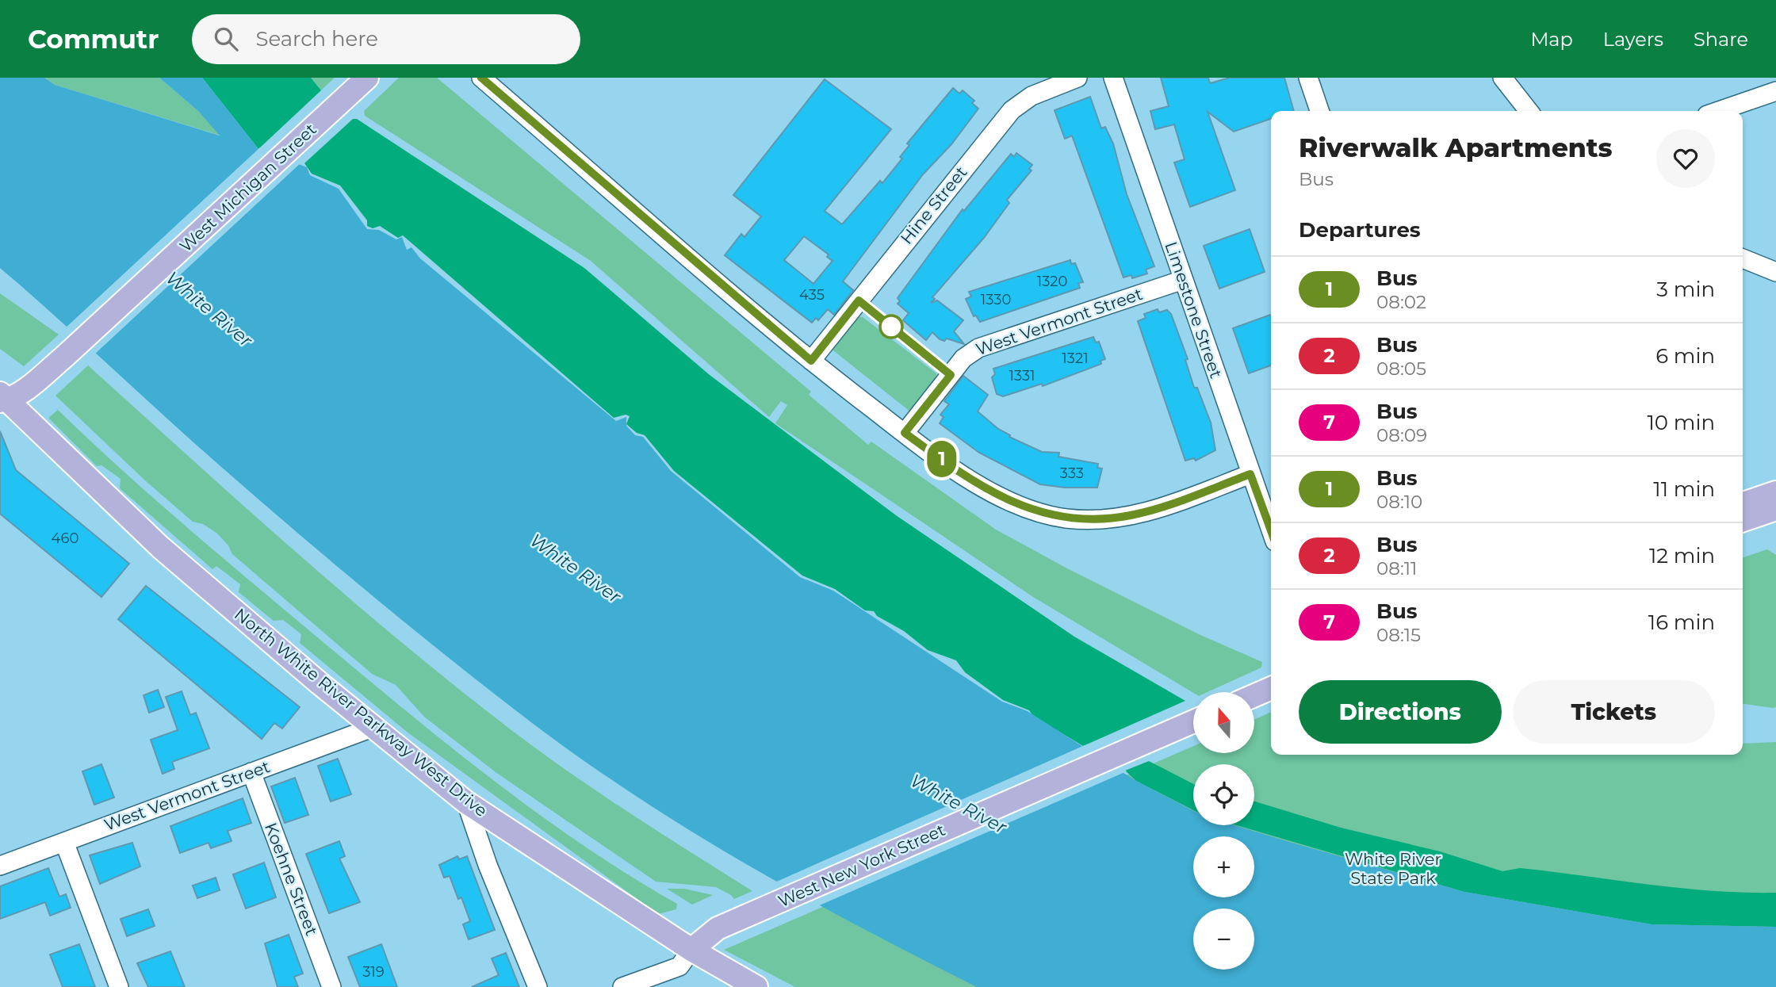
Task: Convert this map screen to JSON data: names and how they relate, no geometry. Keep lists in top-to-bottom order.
{
  "streets": {
    "main road": ["West Michigan Street", "North White River Parkway West Drive", "West New York Street"],
    "street": [
      "Hine Street",
      "Limestone Street",
      "West Vermont Street",
      "Koehne Street"
    ]
  },
  "crossings": [
    ["West Michigan Street", "North White River Parkway West Drive"],
    ["Limestone Street", "West Vermont Street"],
    ["West Vermont Street", "North White River Parkway West Drive"],
    ["West Vermont Street", "Koehne Street"],
    ["North White River Parkway West Drive", "West New York Street"]
  ],
  "water": ["White River"],
  "parks": ["White River State Park"],
  "lines": ["bus line 1"],
  "house_numbers": [
    "1320",
    "435",
    "1330",
    "1321",
    "1331",
    "333",
    "460",
    "319"
  ],
  "north": "top",
  "page": {
    "header": "Commutr",
    "search": "Search here",
    "nav": ["Map", "Layers", "Share"],
    "on_map": "1",
    "heading": [
      ["Riverwalk Apartments", "Bus"],
      "Departures"
    ],
    "list": [
      {
        "mark": "1",
        "name": "Bus",
        "note": "08:02",
        "value": "3 min"
      },
      {
        "mark": "2",
        "name": "Bus",
        "note": "08:05",
        "value": "6 min"
      },
      {
        "mark": "7",
        "name": "Bus",
        "note": "08:09",
        "value": "10 min"
      },
      {
        "mark": "1",
        "name": "Bus",
        "note": "08:10",
        "value": "11 min"
      },
      {
        "mark": "2",
        "name": "Bus",
        "note": "08:11",
        "value": "12 min"
      },
      {
        "mark": "7",
        "name": "Bus",
        "note": "08:15",
        "value": "16 min"
      }
    ],
    "buttons": ["Directions", "Tickets"],
    "map_buttons": ["+", "−"]
  }
}
